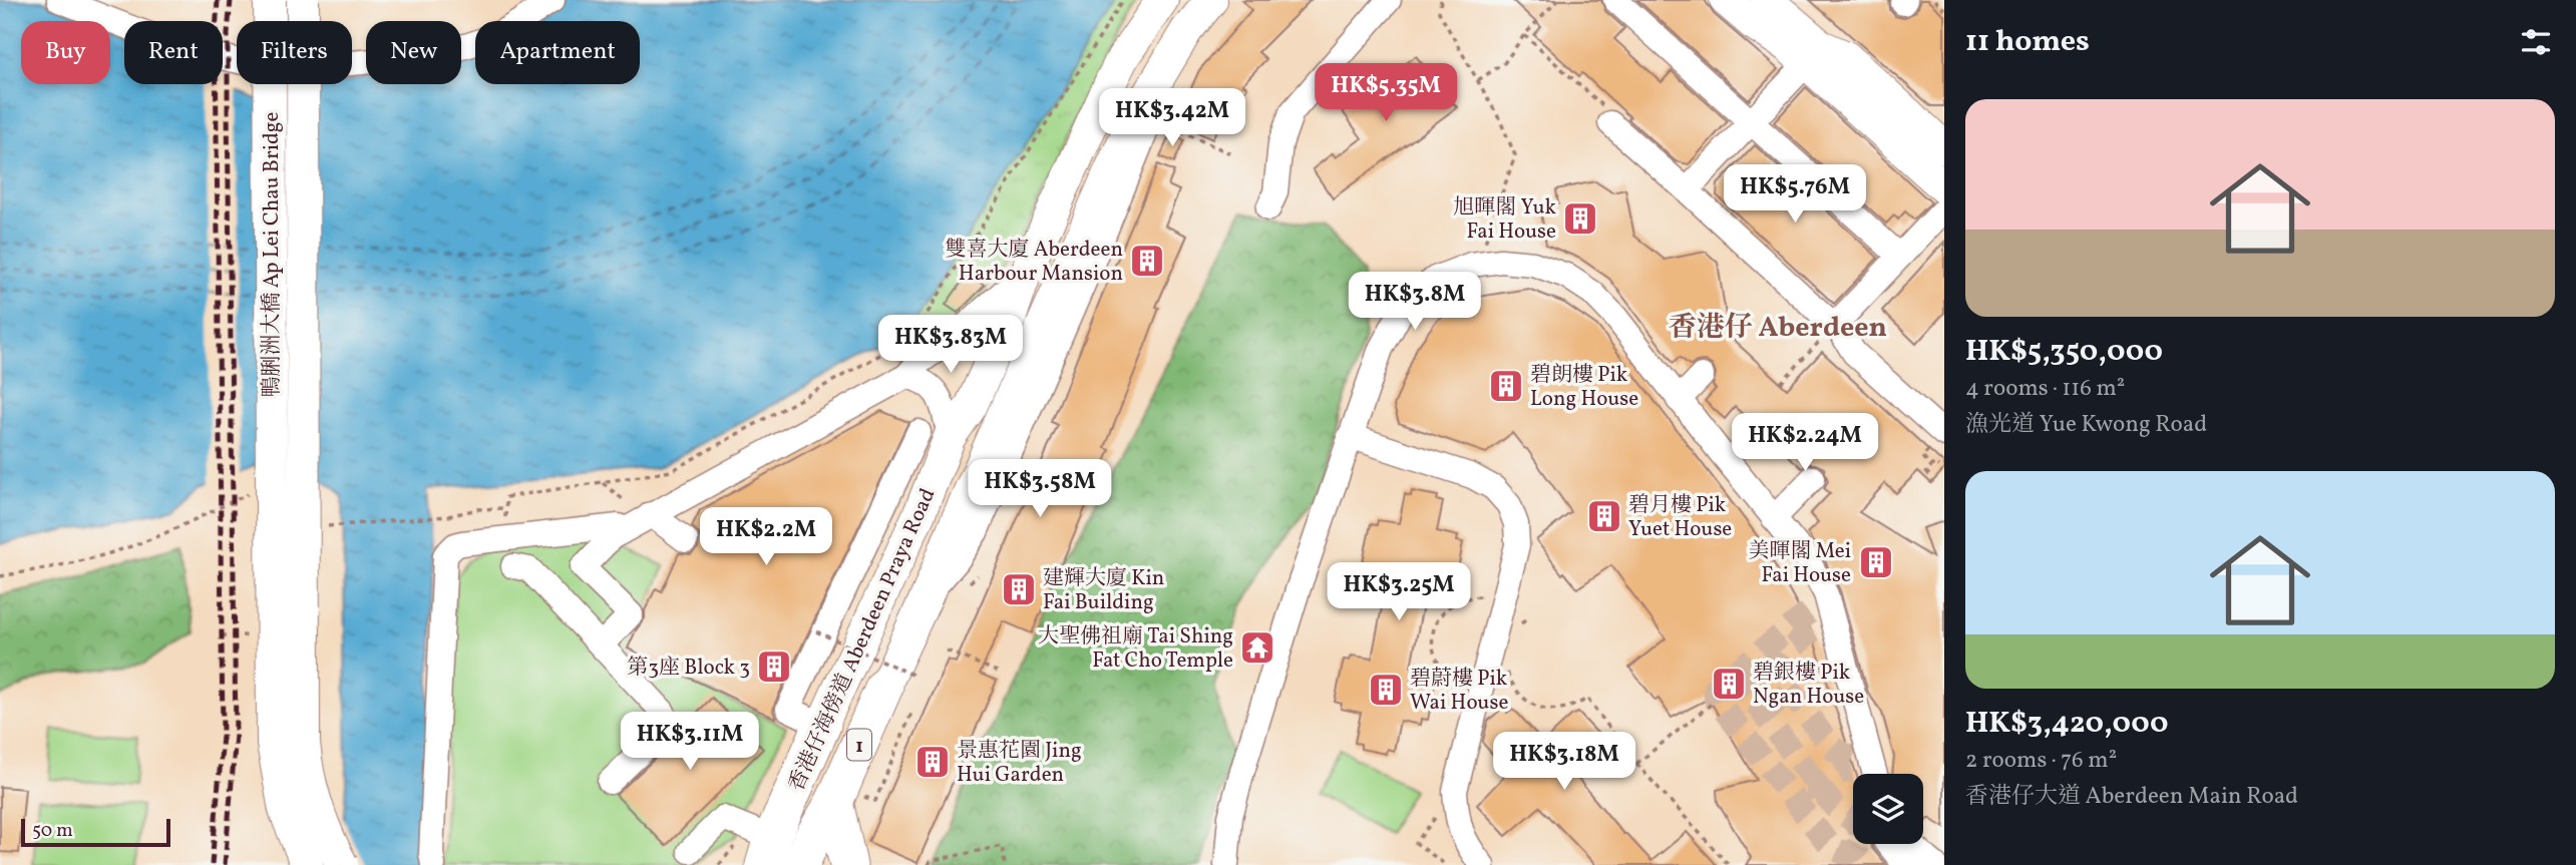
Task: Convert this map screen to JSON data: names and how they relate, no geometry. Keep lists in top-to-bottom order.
{
  "streets": {
    "highway": ["香港仔海傍道 Aberdeen Praya Road", "1"],
    "main road": ["鴨脷洲大橋 Ap Lei Chau Bridge"]
  },
  "districts": ["香港仔 Aberdeen"],
  "places": {
    "building": [
      "旭暉閣 Yuk Fai House",
      "雙喜大廈 Aberdeen Harbour Mansion",
      "碧朗樓 Pik Long House",
      "碧月樓 Pik Yuet House",
      "美暉閣 Mei Fai House",
      "建輝大廈 Kin Fai Building",
      "第3座 Block 3",
      "碧銀樓 Pik Ngan House",
      "碧蔚樓 Pik Wai House",
      "景惠花園 Jing Hui Garden"
    ],
    "temple": ["大聖佛祖廟 Tai Shing Fat Cho Temple"]
  },
  "scale_bar": "50 m",
  "page": {
    "heading": "11 homes",
    "chip": [
      "Buy",
      "Rent",
      "Filters",
      "New",
      "Apartment"
    ],
    "price": [
      "HK$5.35M",
      "HK$3.42M",
      "HK$5.76M",
      "HK$3.8M",
      "HK$3.83M",
      "HK$2.24M",
      "HK$3.58M",
      "HK$2.2M",
      "HK$3.25M",
      "HK$3.11M",
      "HK$3.18M"
    ],
    "list": [
      {
        "name": "HK$5,350,000",
        "note": "4 rooms · 116 m² · 漁光道 Yue Kwong Road"
      },
      {
        "name": "HK$3,420,000",
        "note": "2 rooms · 76 m² · 香港仔大道 Aberdeen Main Road"
      }
    ],
    "scale": "50 m"
  }
}
